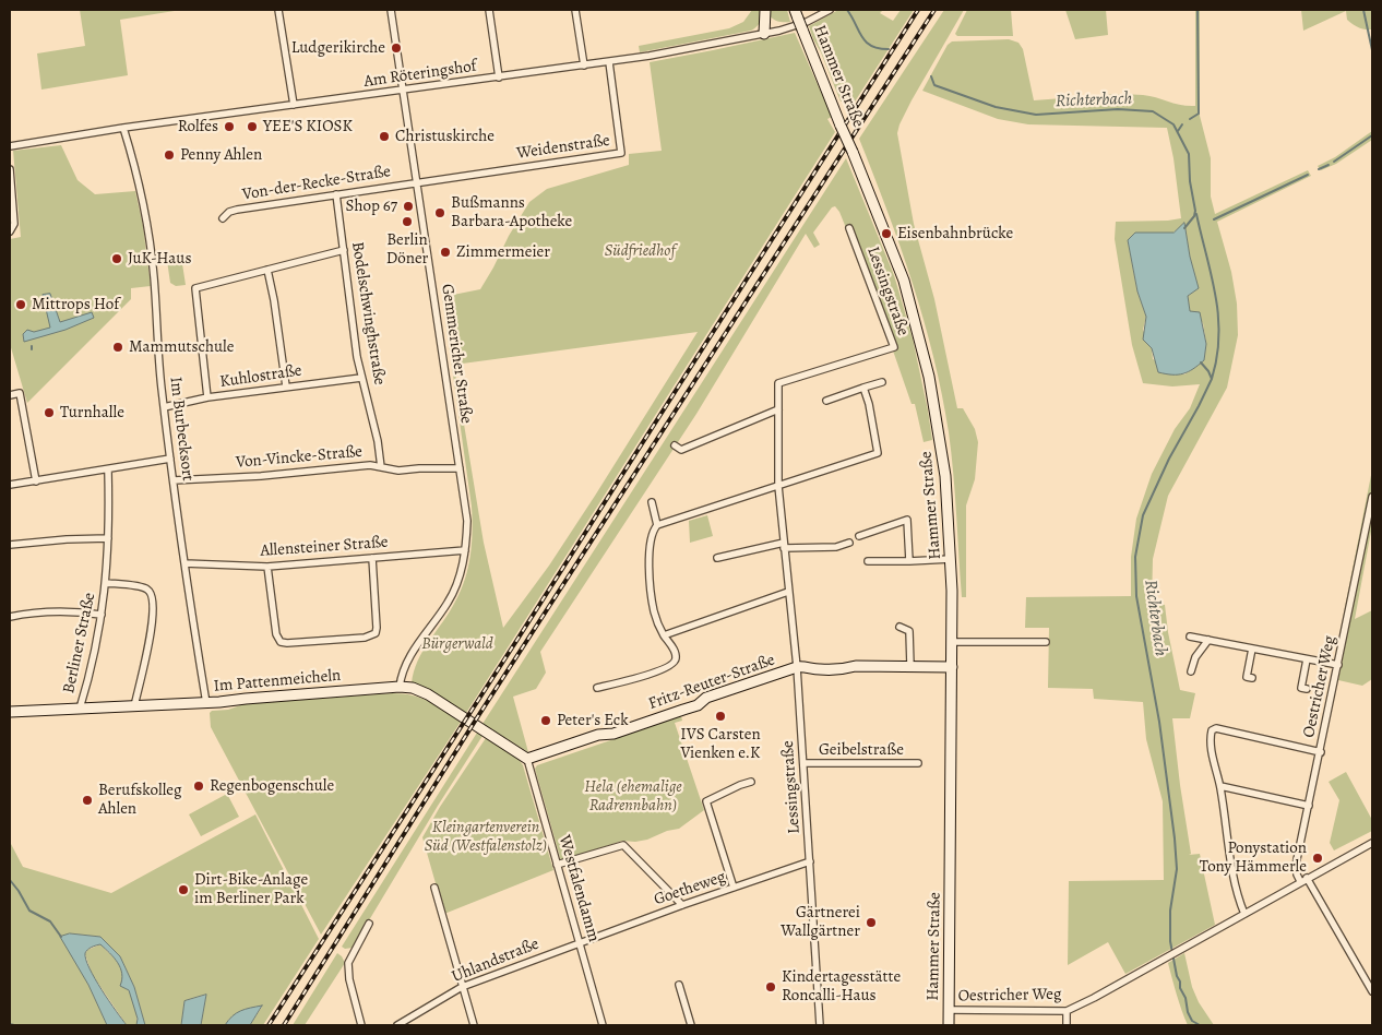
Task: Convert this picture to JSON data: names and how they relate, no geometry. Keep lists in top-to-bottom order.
{
  "streets": {
    "main road": ["Hammer Straße", "Im Pattenmeicheln", "Fritz-Reuter-Straße"],
    "street": [
      "Am Röteringshof",
      "Weidenstraße",
      "Von-der-Recke-Straße",
      "Lessingstraße",
      "Bodelschwinghstraße",
      "Gemmericher Straße",
      "Kuhlostraße",
      "Im Burbecksort",
      "Von-Vincke-Straße",
      "Allensteiner Straße",
      "Berliner Straße",
      "Oestricher Weg",
      "Geibelstraße",
      "Westfalendamm",
      "Goetheweg",
      "Uhlandstraße"
    ]
  },
  "crossings": [
    ["Am Röteringshof", "Weidenstraße"],
    ["Am Röteringshof", "Gemmericher Straße"],
    ["Am Röteringshof", "Im Burbecksort"],
    ["Hammer Straße", "Fritz-Reuter-Straße"],
    ["Hammer Straße", "Oestricher Weg"],
    ["Weidenstraße", "Von-der-Recke-Straße"],
    ["Weidenstraße", "Gemmericher Straße"],
    ["Von-der-Recke-Straße", "Bodelschwinghstraße"],
    ["Von-der-Recke-Straße", "Gemmericher Straße"],
    ["Lessingstraße", "Fritz-Reuter-Straße"],
    ["Lessingstraße", "Geibelstraße"],
    ["Lessingstraße", "Goetheweg"],
    ["Bodelschwinghstraße", "Kuhlostraße"],
    ["Bodelschwinghstraße", "Von-Vincke-Straße"],
    ["Gemmericher Straße", "Von-Vincke-Straße"],
    ["Gemmericher Straße", "Allensteiner Straße"],
    ["Gemmericher Straße", "Im Pattenmeicheln"],
    ["Kuhlostraße", "Im Burbecksort"],
    ["Im Burbecksort", "Von-Vincke-Straße"],
    ["Im Burbecksort", "Allensteiner Straße"],
    ["Im Burbecksort", "Im Pattenmeicheln"],
    ["Berliner Straße", "Im Pattenmeicheln"],
    ["Im Pattenmeicheln", "Fritz-Reuter-Straße"],
    ["Im Pattenmeicheln", "Westfalendamm"],
    ["Fritz-Reuter-Straße", "Westfalendamm"],
    ["Westfalendamm", "Goetheweg"],
    ["Westfalendamm", "Uhlandstraße"],
    ["Goetheweg", "Uhlandstraße"]
  ],
  "water": ["Richterbach"],
  "parks": [
    "Südfriedhof",
    "Bürgerwald",
    "Hela (ehemalige Radrennbahn)",
    "Kleingartenverein Süd (Westfalenstolz)"
  ],
  "places": [
    "Ludgerikirche",
    "Rolfes",
    "YEE'S KIOSK",
    "Christuskirche",
    "Penny Ahlen",
    "Shop 67",
    "Bußmanns Barbara-Apotheke",
    "Berlin Döner",
    "Eisenbahnbrücke",
    "Zimmermeier",
    "JuK-Haus",
    "Mittrops Hof",
    "Mammutschule",
    "Turnhalle",
    "IVS Carsten Vienken e.K",
    "Peter's Eck",
    "Regenbogenschule",
    "Berufskolleg Ahlen",
    "Ponystation Tony Hämmerle",
    "Dirt-Bike-Anlage im Berliner Park",
    "Gärtnerei Wallgärtner",
    "Kindertagesstätte Roncalli-Haus"
  ]
}
